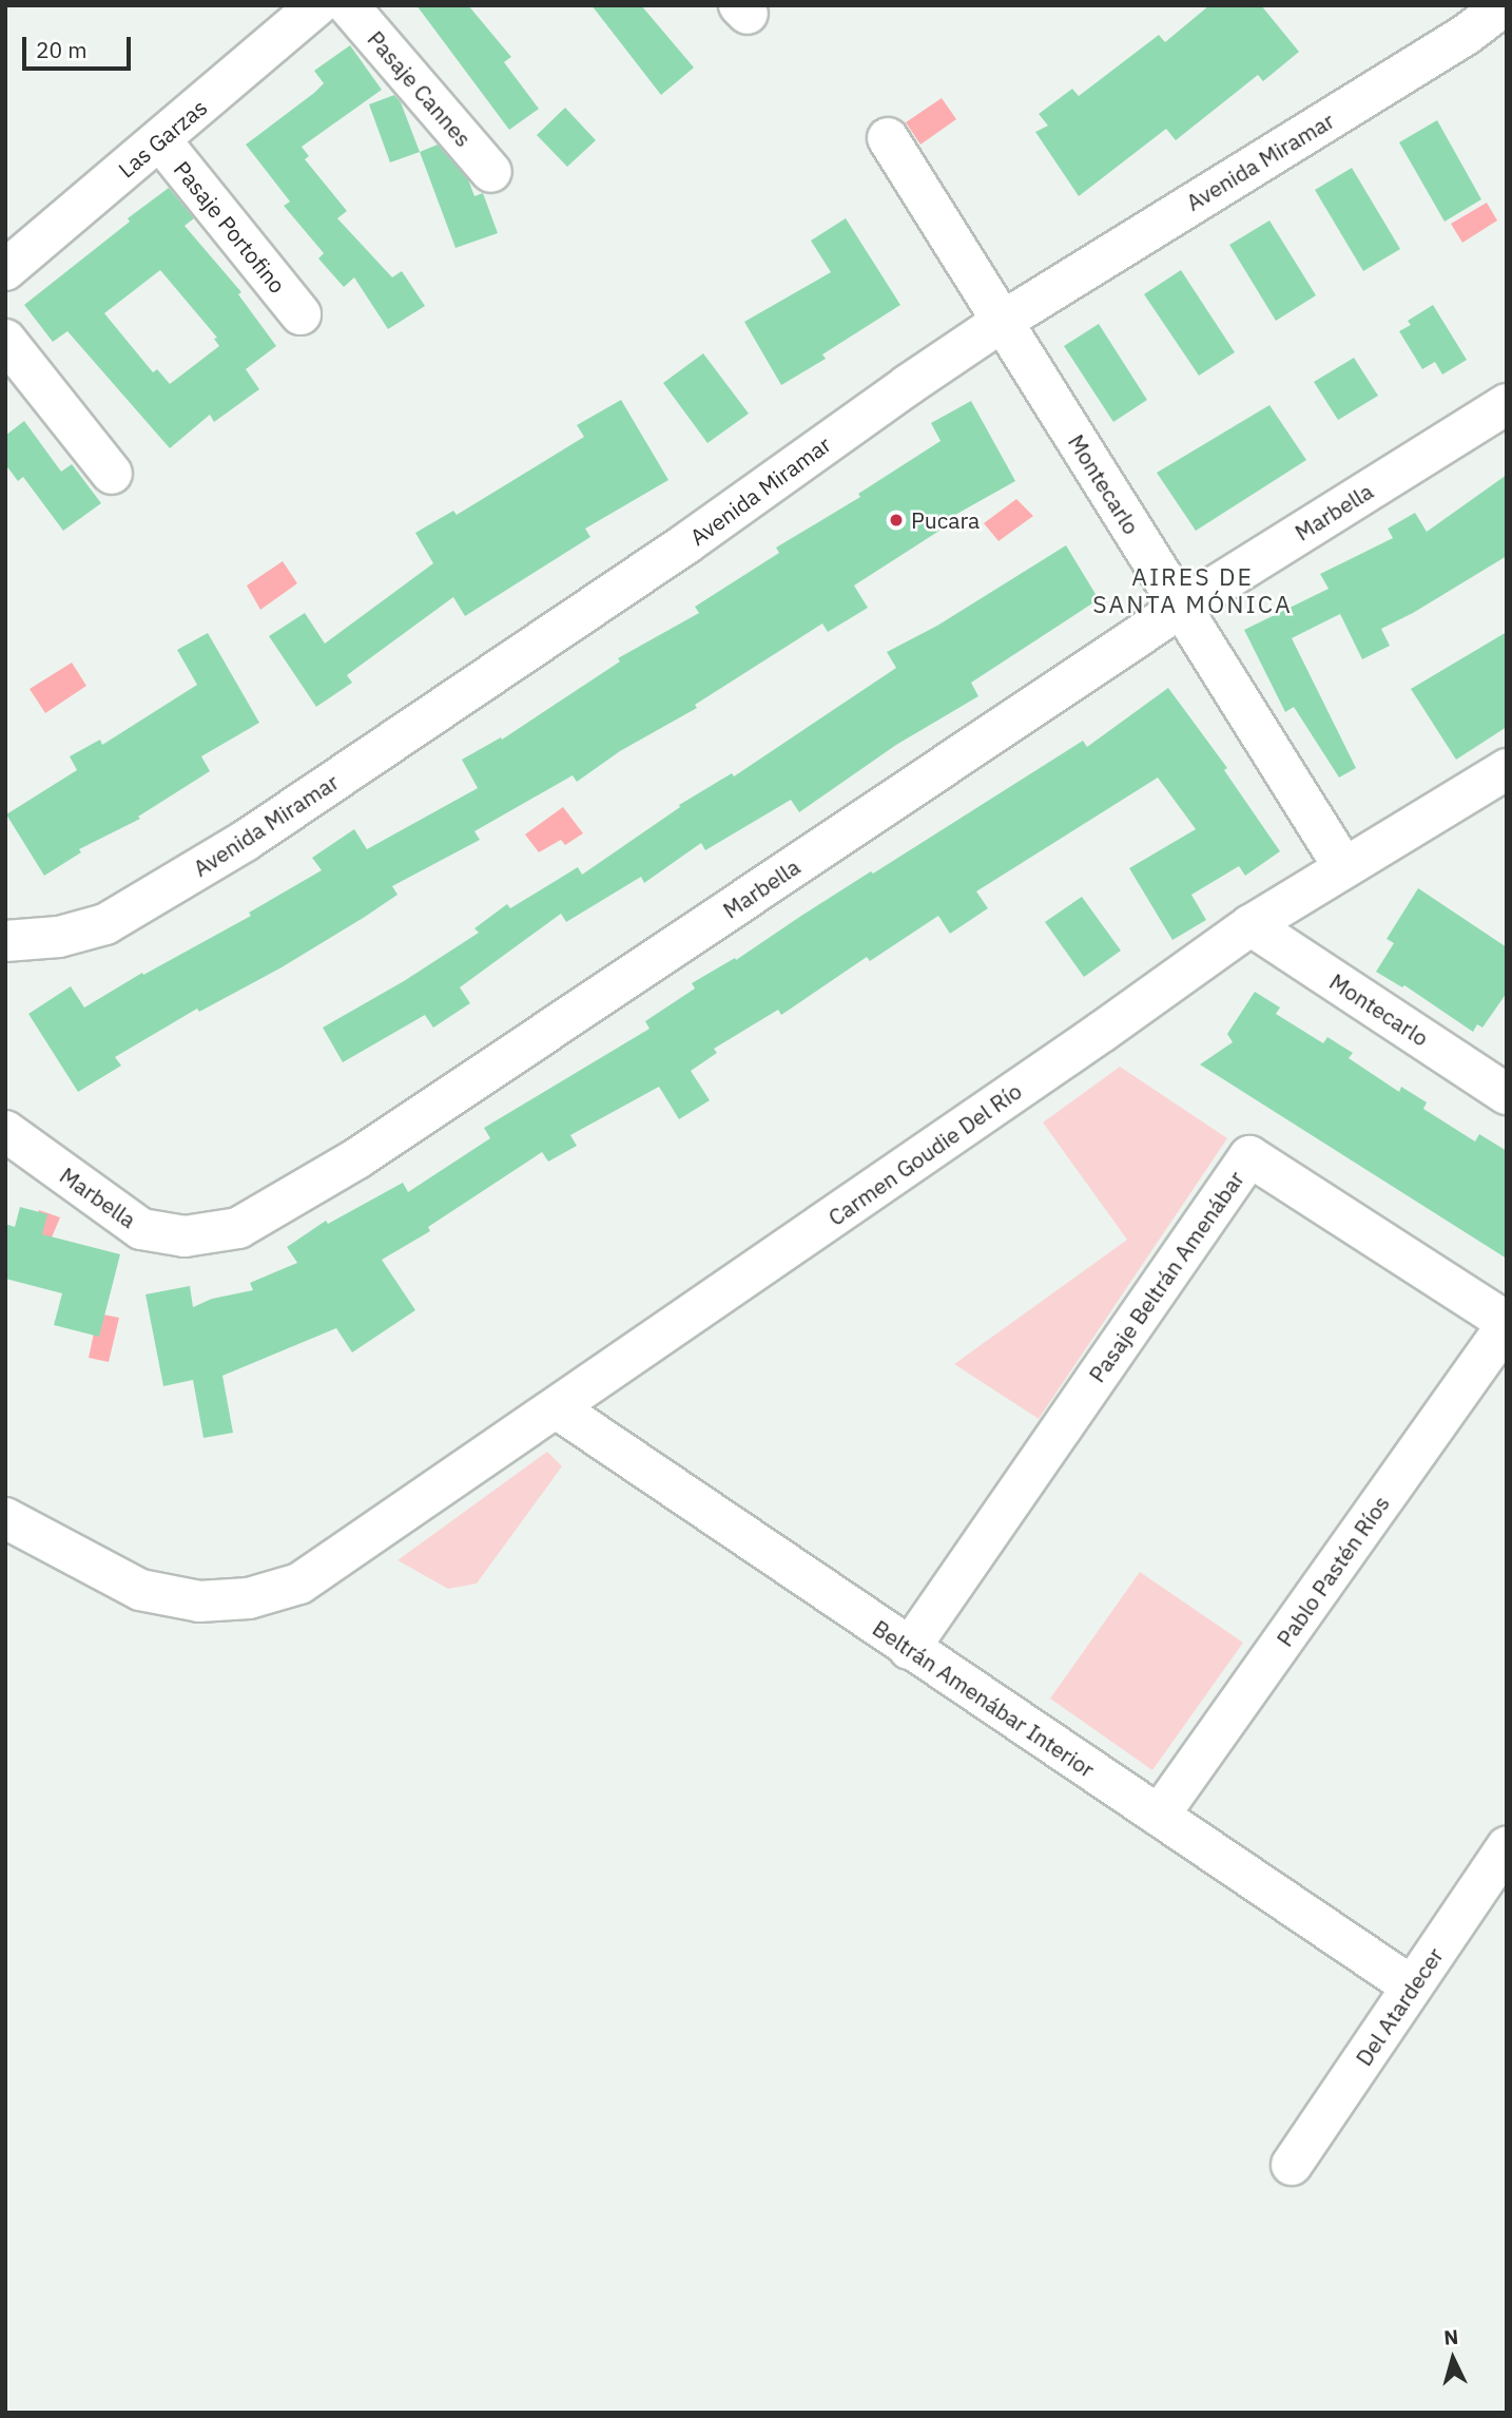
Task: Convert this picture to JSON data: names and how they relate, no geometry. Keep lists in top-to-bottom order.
{
  "streets": {
    "street": [
      "Pasaje Cannes",
      "Las Garzas",
      "Avenida Miramar",
      "Pasaje Portofino",
      "Montecarlo",
      "Marbella",
      "Carmen Goudie Del Río",
      "Pasaje Beltrán Amenábar",
      "Pablo Pastén Ríos",
      "Beltrán Amenábar Interior",
      "Del Atardecer"
    ]
  },
  "crossings": [
    ["Las Garzas", "Pasaje Portofino"],
    ["Avenida Miramar", "Montecarlo"],
    ["Montecarlo", "Marbella"],
    ["Montecarlo", "Carmen Goudie Del Río"],
    ["Carmen Goudie Del Río", "Beltrán Amenábar Interior"],
    ["Pasaje Beltrán Amenábar", "Pablo Pastén Ríos"],
    ["Pasaje Beltrán Amenábar", "Beltrán Amenábar Interior"],
    ["Pablo Pastén Ríos", "Beltrán Amenábar Interior"],
    ["Beltrán Amenábar Interior", "Del Atardecer"]
  ],
  "districts": ["AIRES DE SANTA MÓNICA"],
  "places": ["Pucara"],
  "scale_bar": "20 m",
  "north": "top"
}
